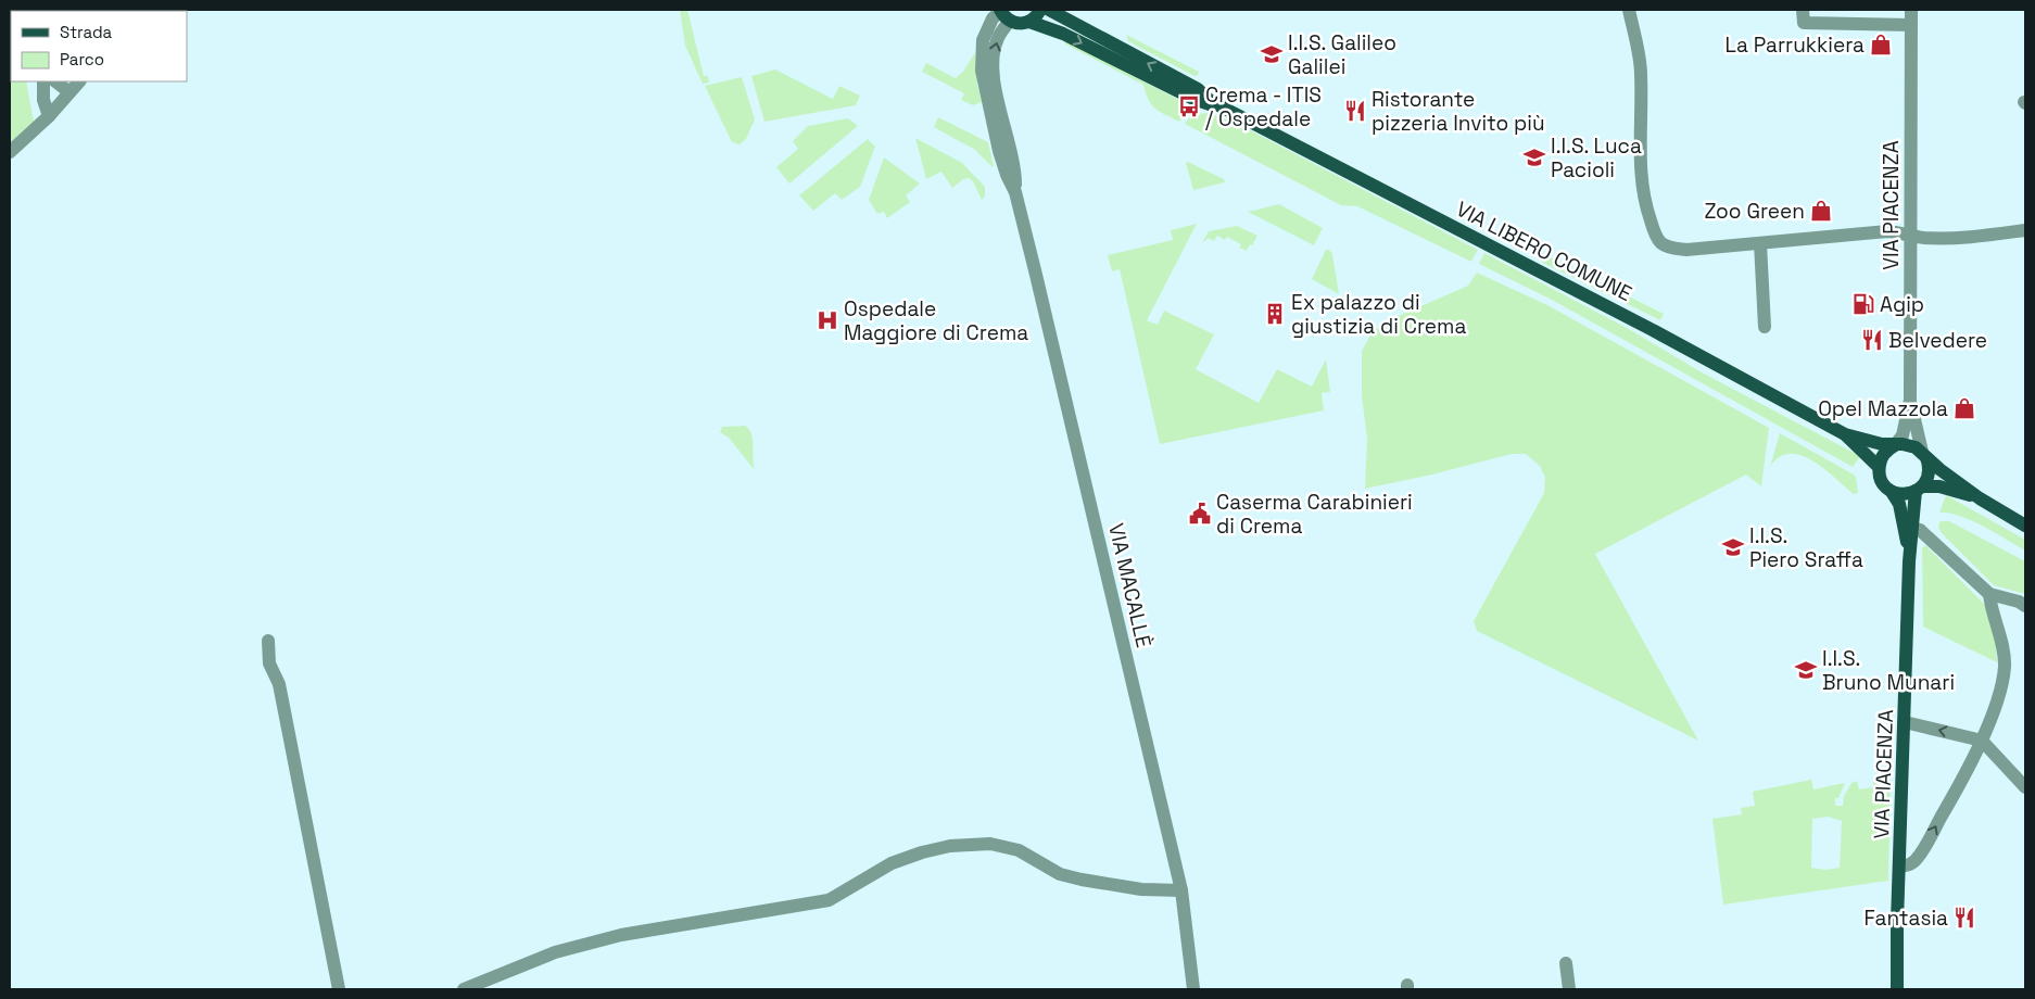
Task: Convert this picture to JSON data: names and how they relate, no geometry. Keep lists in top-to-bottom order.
{
  "streets": {
    "main road": ["VIA PIACENZA", "VIA LIBERO COMUNE"],
    "street": ["VIA MACALLÈ"]
  },
  "crossings": [
    ["VIA PIACENZA", "VIA LIBERO COMUNE"],
    ["VIA LIBERO COMUNE", "VIA MACALLÈ"]
  ],
  "places": {
    "shop": ["La Parrukkiera", "Zoo Green", "Opel Mazzola"],
    "school or university": [
      "I.I.S. Galileo Galilei",
      "I.I.S. Luca Pacioli",
      "I.I.S. Piero Sraffa",
      "I.I.S. Bruno Munari"
    ],
    "bus stop": ["Crema - ITIS / Ospedale"],
    "restaurant": ["Ristorante pizzeria Invito più", "Belvedere", "Fantasia"],
    "fuel station": ["Agip"],
    "building": ["Ex palazzo di giustizia di Crema"],
    "hospital": ["Ospedale Maggiore di Crema"],
    "public building": ["Caserma Carabinieri di Crema"]
  },
  "legend": ["Strada", "Parco"]
}
